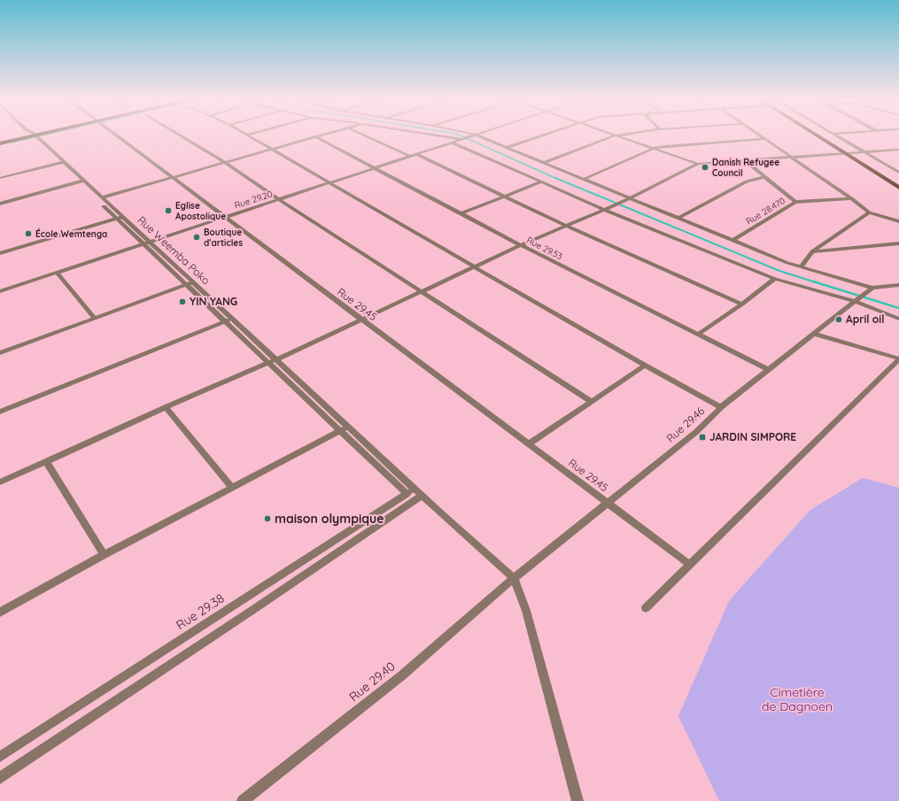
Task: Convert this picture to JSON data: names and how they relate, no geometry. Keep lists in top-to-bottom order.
{
  "streets": {
    "street": [
      "Rue 29.20",
      "Rue 28.470",
      "Rue 29.53",
      "Rue Weemba Poko",
      "Rue 29.45",
      "Rue 29.46",
      "Rue 29.38",
      "Rue 29.40"
    ]
  },
  "crossings": [
    ["Rue 29.20", "Rue 29.53"],
    ["Rue 29.20", "Rue Weemba Poko"],
    ["Rue 29.20", "Rue 29.45"],
    ["Rue 29.53", "Rue 29.46"],
    ["Rue Weemba Poko", "Rue 29.38"],
    ["Rue 29.45", "Rue 29.46"],
    ["Rue 29.46", "Rue 29.40"]
  ],
  "parks": ["Cimetière de Dagnoen"],
  "places": {
    "other": [
      "Danish Refugee Council",
      "Eglise Apostolique",
      "École Wemtenga",
      "Boutique d'articles",
      "YIN YANG",
      "April oil",
      "maison olympique"
    ],
    "transit": ["JARDIN SIMPORE"]
  }
}
